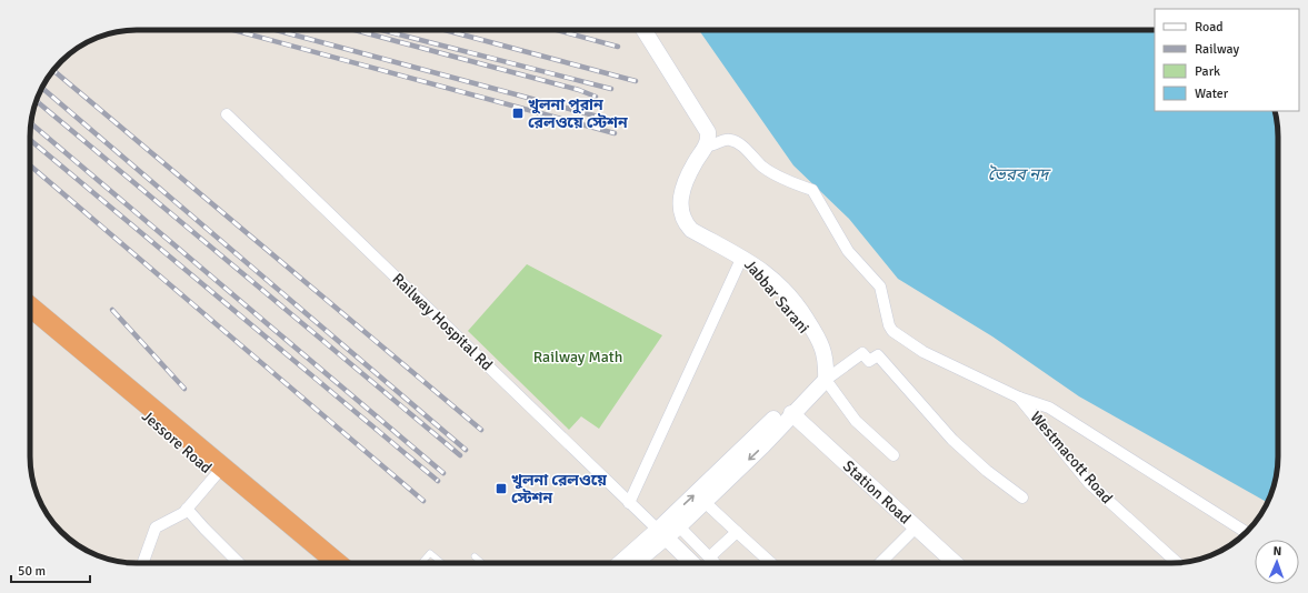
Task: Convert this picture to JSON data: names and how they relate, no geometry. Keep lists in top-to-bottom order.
{
  "streets": {
    "highway": ["Jessore Road"],
    "main road": ["Jabbar Sarani", "Station Road"],
    "street": ["Railway Hospital Rd", "Westmacott Road"]
  },
  "crossings": [
    ["Jabbar Sarani", "Railway Hospital Rd"],
    ["Jabbar Sarani", "Station Road"]
  ],
  "water": ["ভৈরব নদ"],
  "parks": ["Railway Math"],
  "places": {
    "transit": ["খুলনা পুরান রেলওয়ে স্টেশন", "খুলনা রেলওয়ে স্টেশন"]
  },
  "legend": [
    "Road",
    "Railway",
    "Park",
    "Water"
  ],
  "scale_bar": "50 m",
  "north": "top"
}
